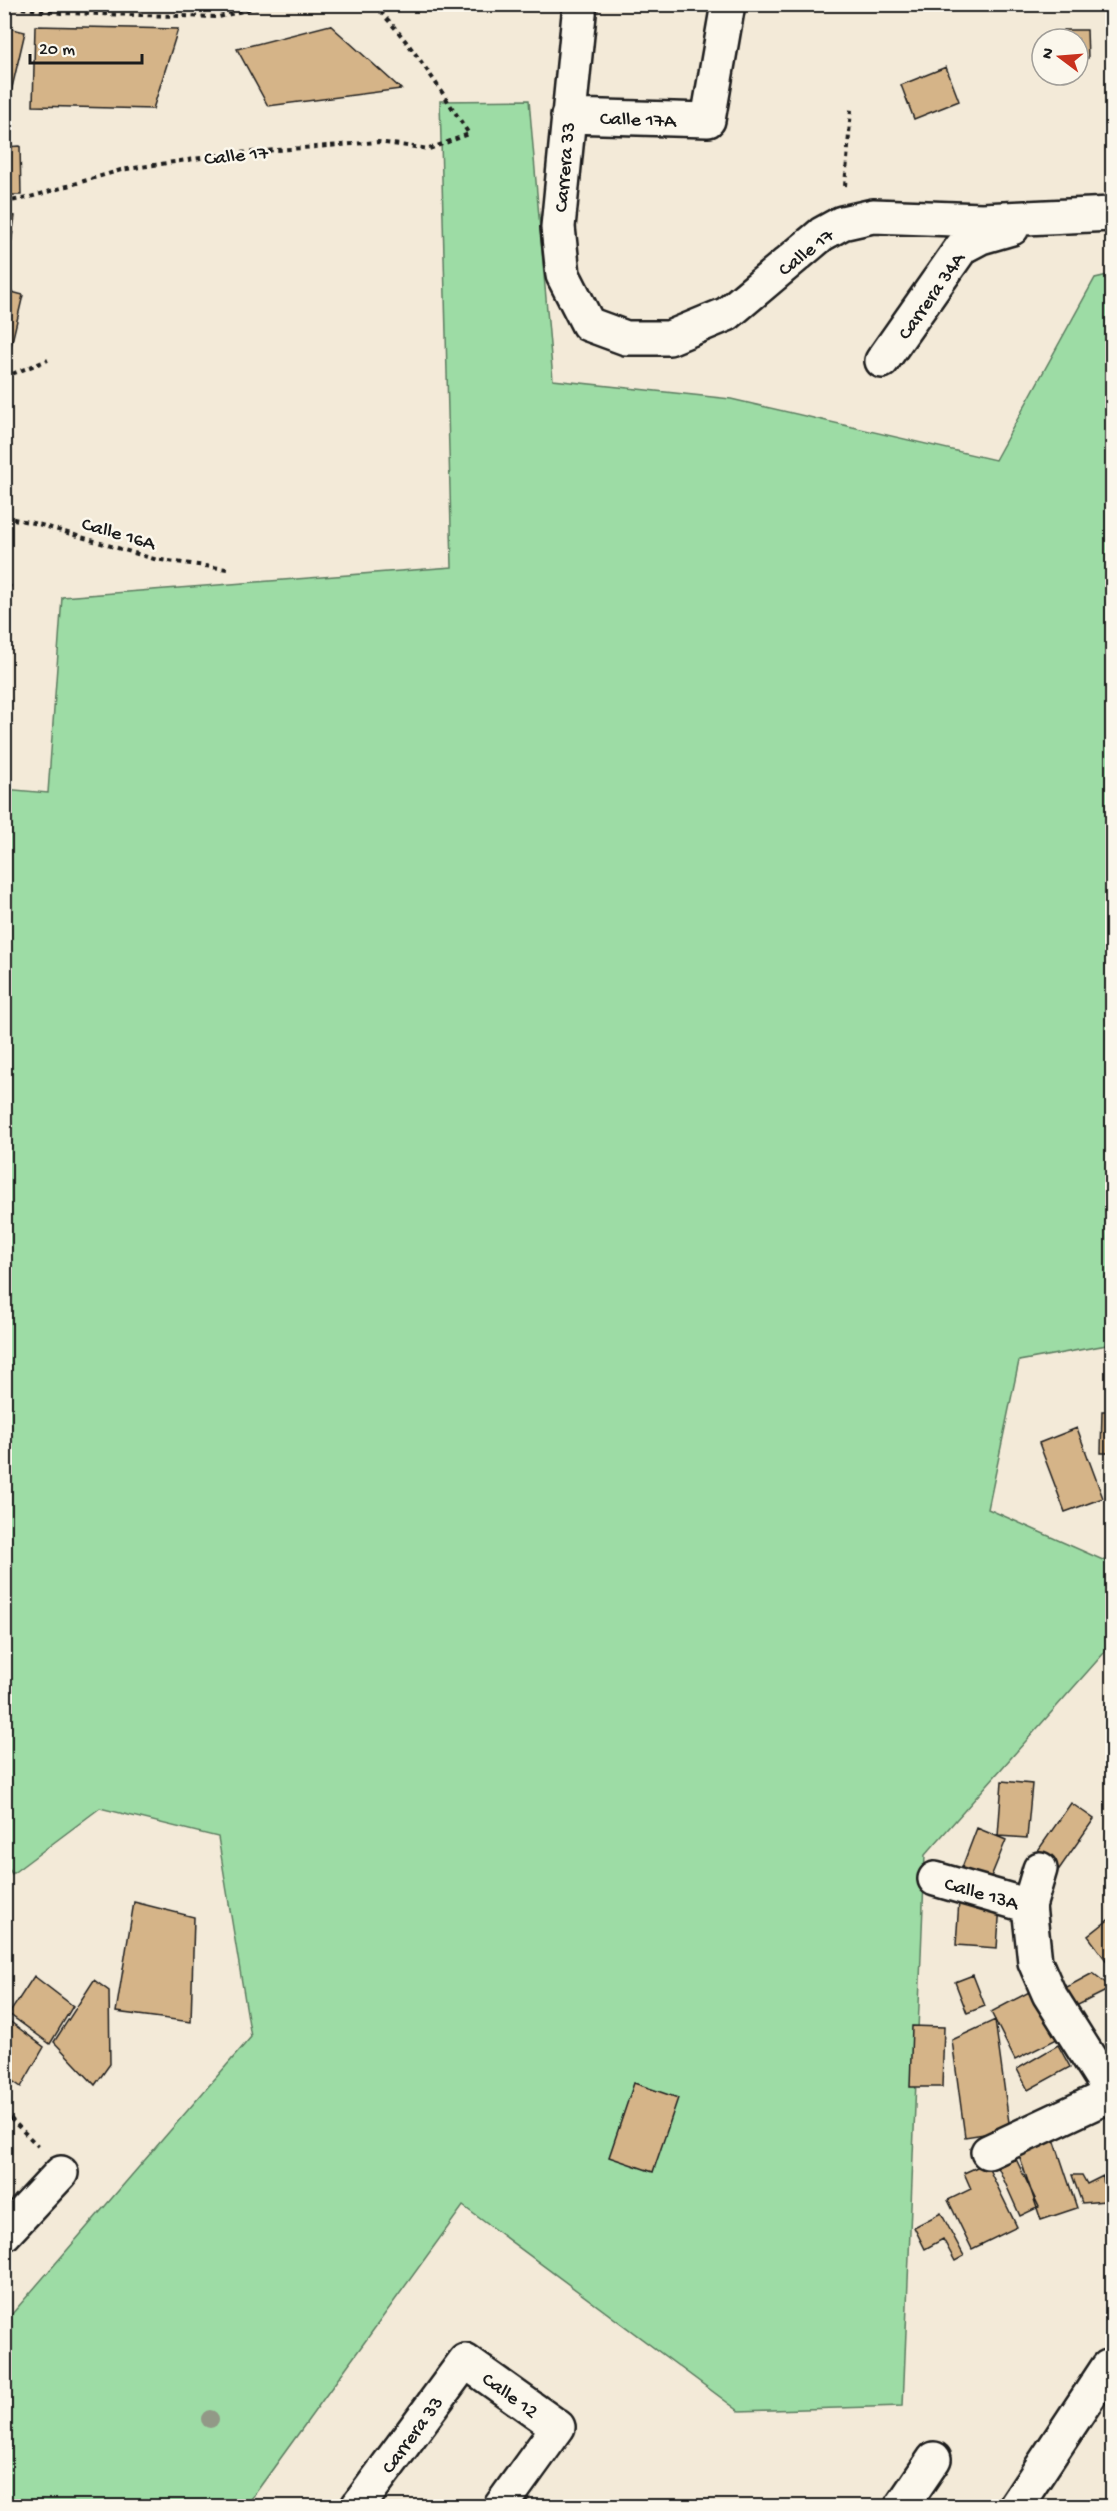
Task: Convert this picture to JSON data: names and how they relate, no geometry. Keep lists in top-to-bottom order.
{
  "streets": {
    "street": [
      "Calle 17A",
      "Calle 17",
      "Carrera 33",
      "Carrera 34A",
      "Calle 13A",
      "Calle 12"
    ],
    "path": ["Calle 16A"]
  },
  "crossings": [
    ["Calle 17A", "Carrera 33"],
    ["Calle 17", "Carrera 33"],
    ["Calle 17", "Carrera 34A"],
    ["Carrera 33", "Calle 12"]
  ],
  "scale_bar": "20 m",
  "north": "left"
}
